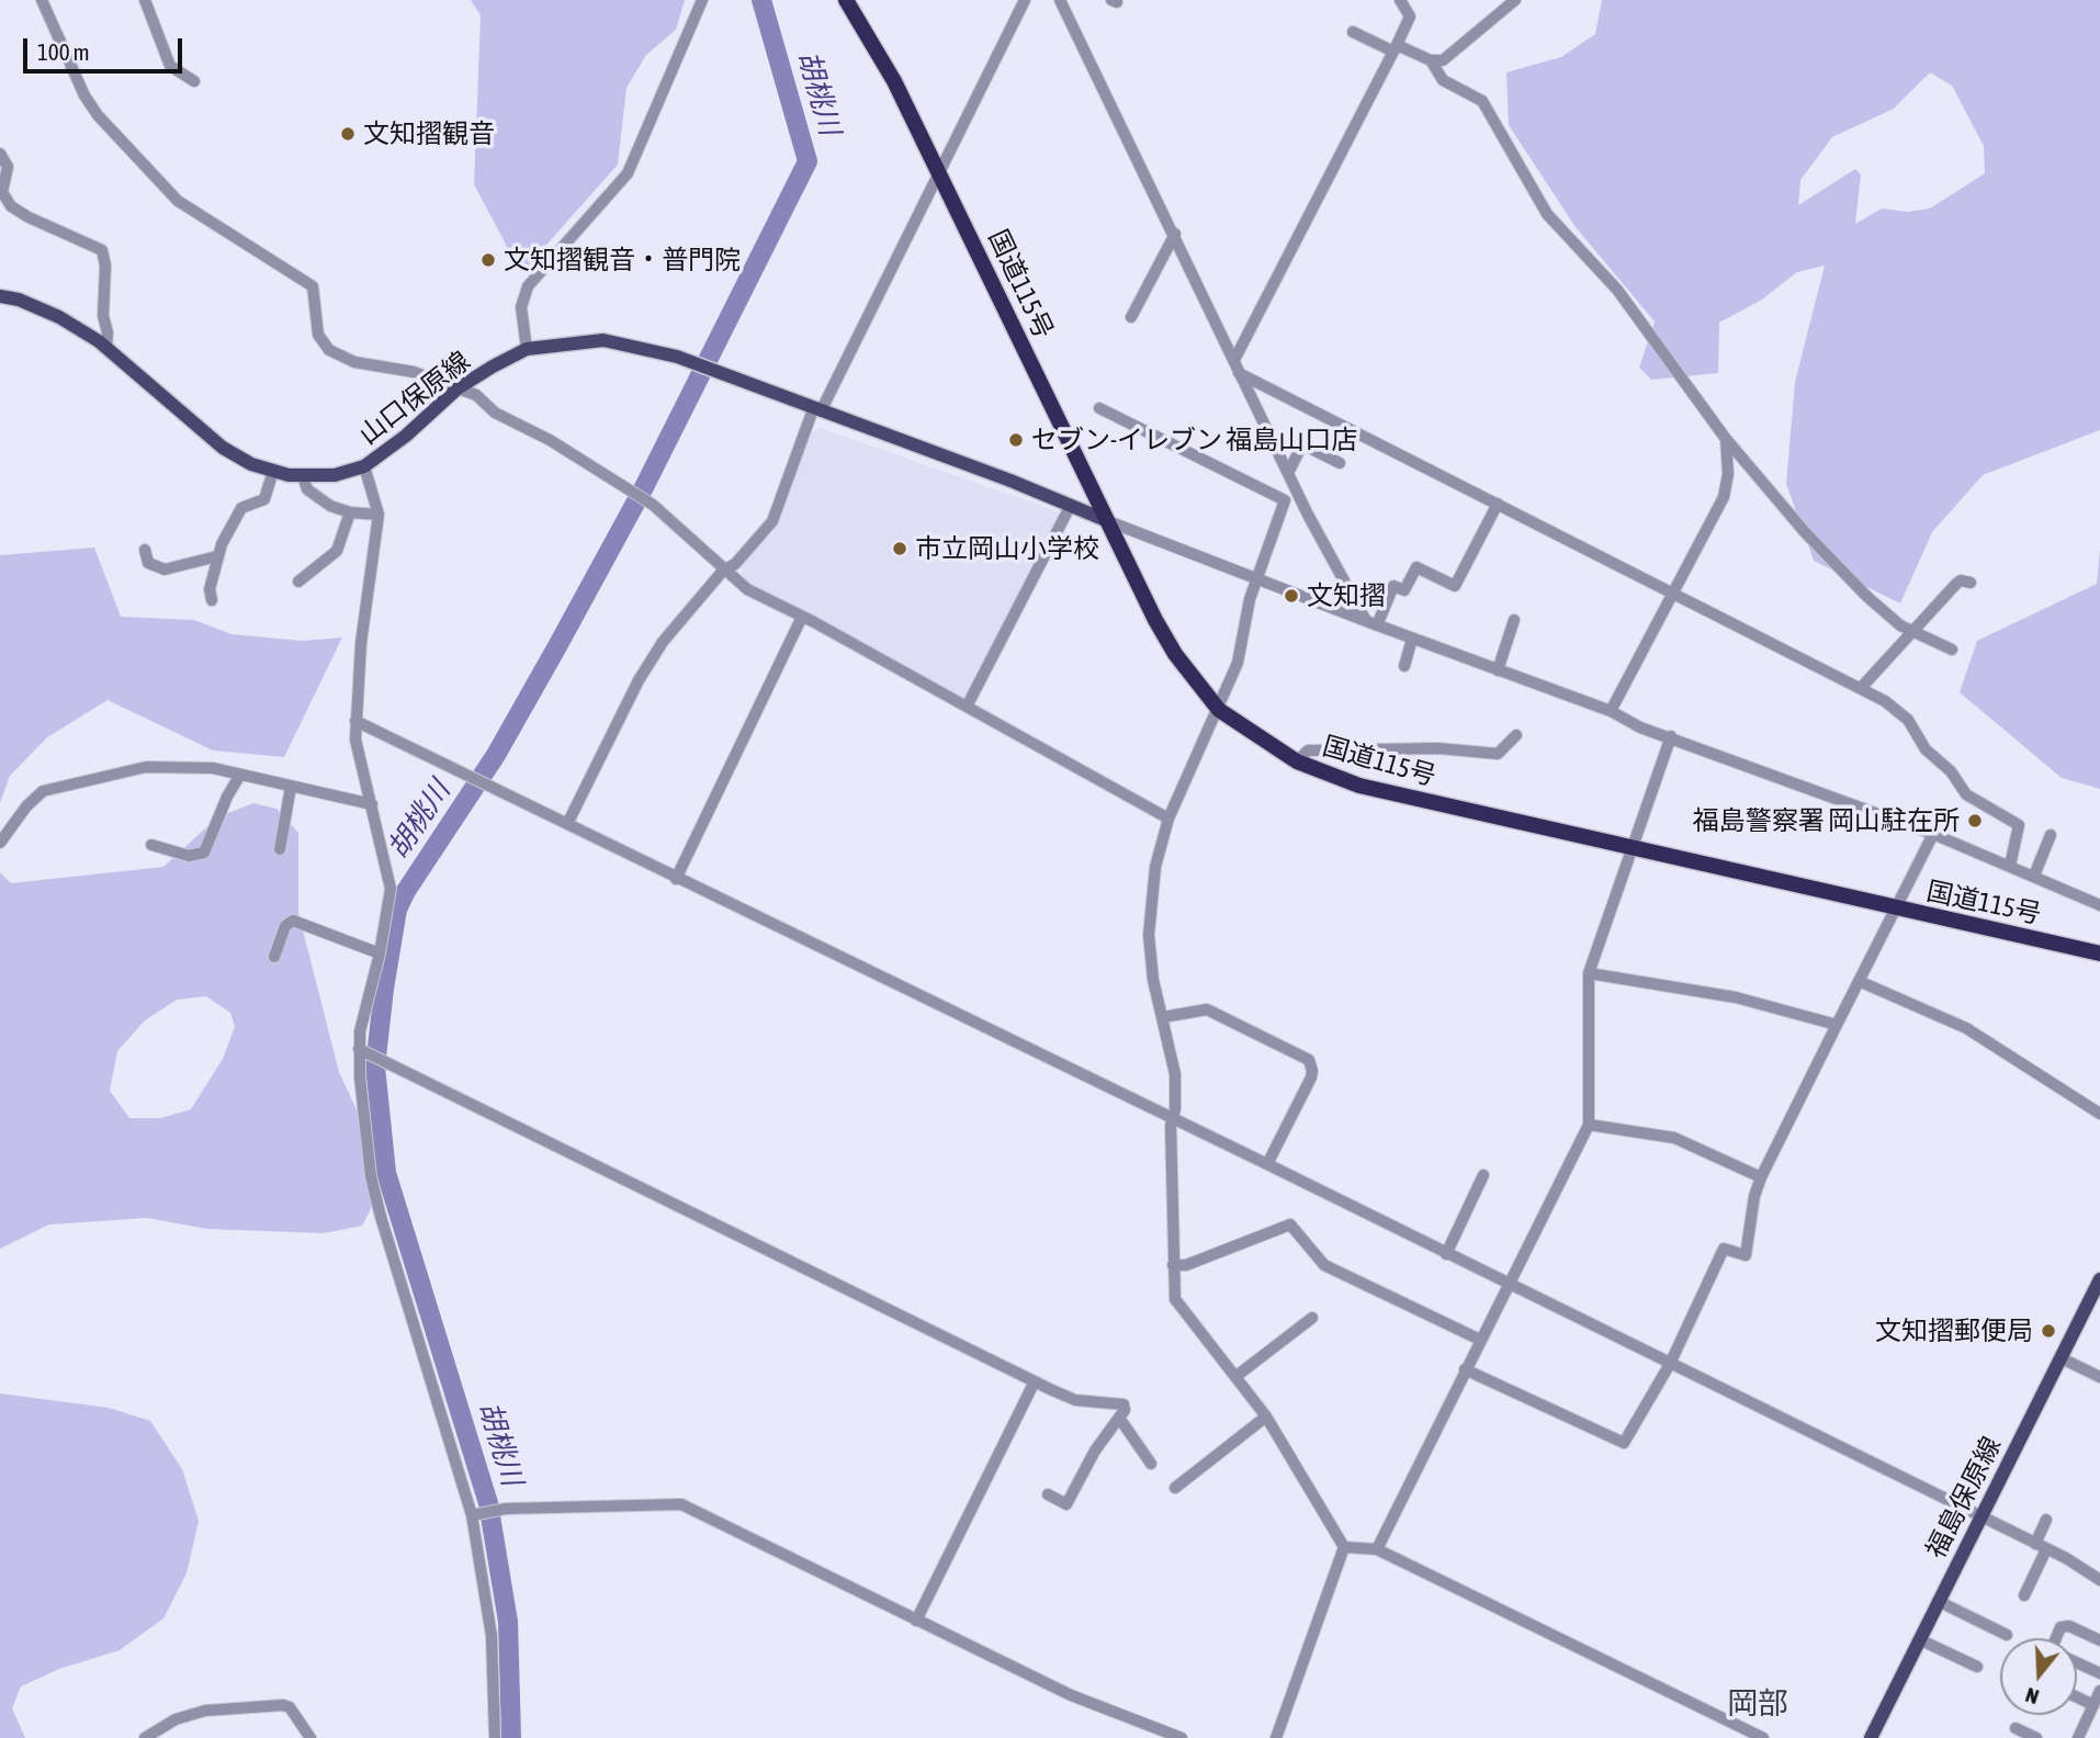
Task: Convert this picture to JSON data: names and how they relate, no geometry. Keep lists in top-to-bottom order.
{
  "streets": {
    "highway": ["国道115号"],
    "main road": ["山口保原線", "福島保原線"]
  },
  "crossings": [
    ["国道115号", "山口保原線"]
  ],
  "districts": ["岡部"],
  "water": ["胡桃川"],
  "places": [
    "文知摺観音",
    "文知摺観音・普門院",
    "セブン-イレブン 福島山口店",
    "市立岡山小学校",
    "文知摺",
    "福島警察署 岡山駐在所",
    "文知摺郵便局"
  ],
  "scale_bar": "100 m",
  "north": "bottom"
}
